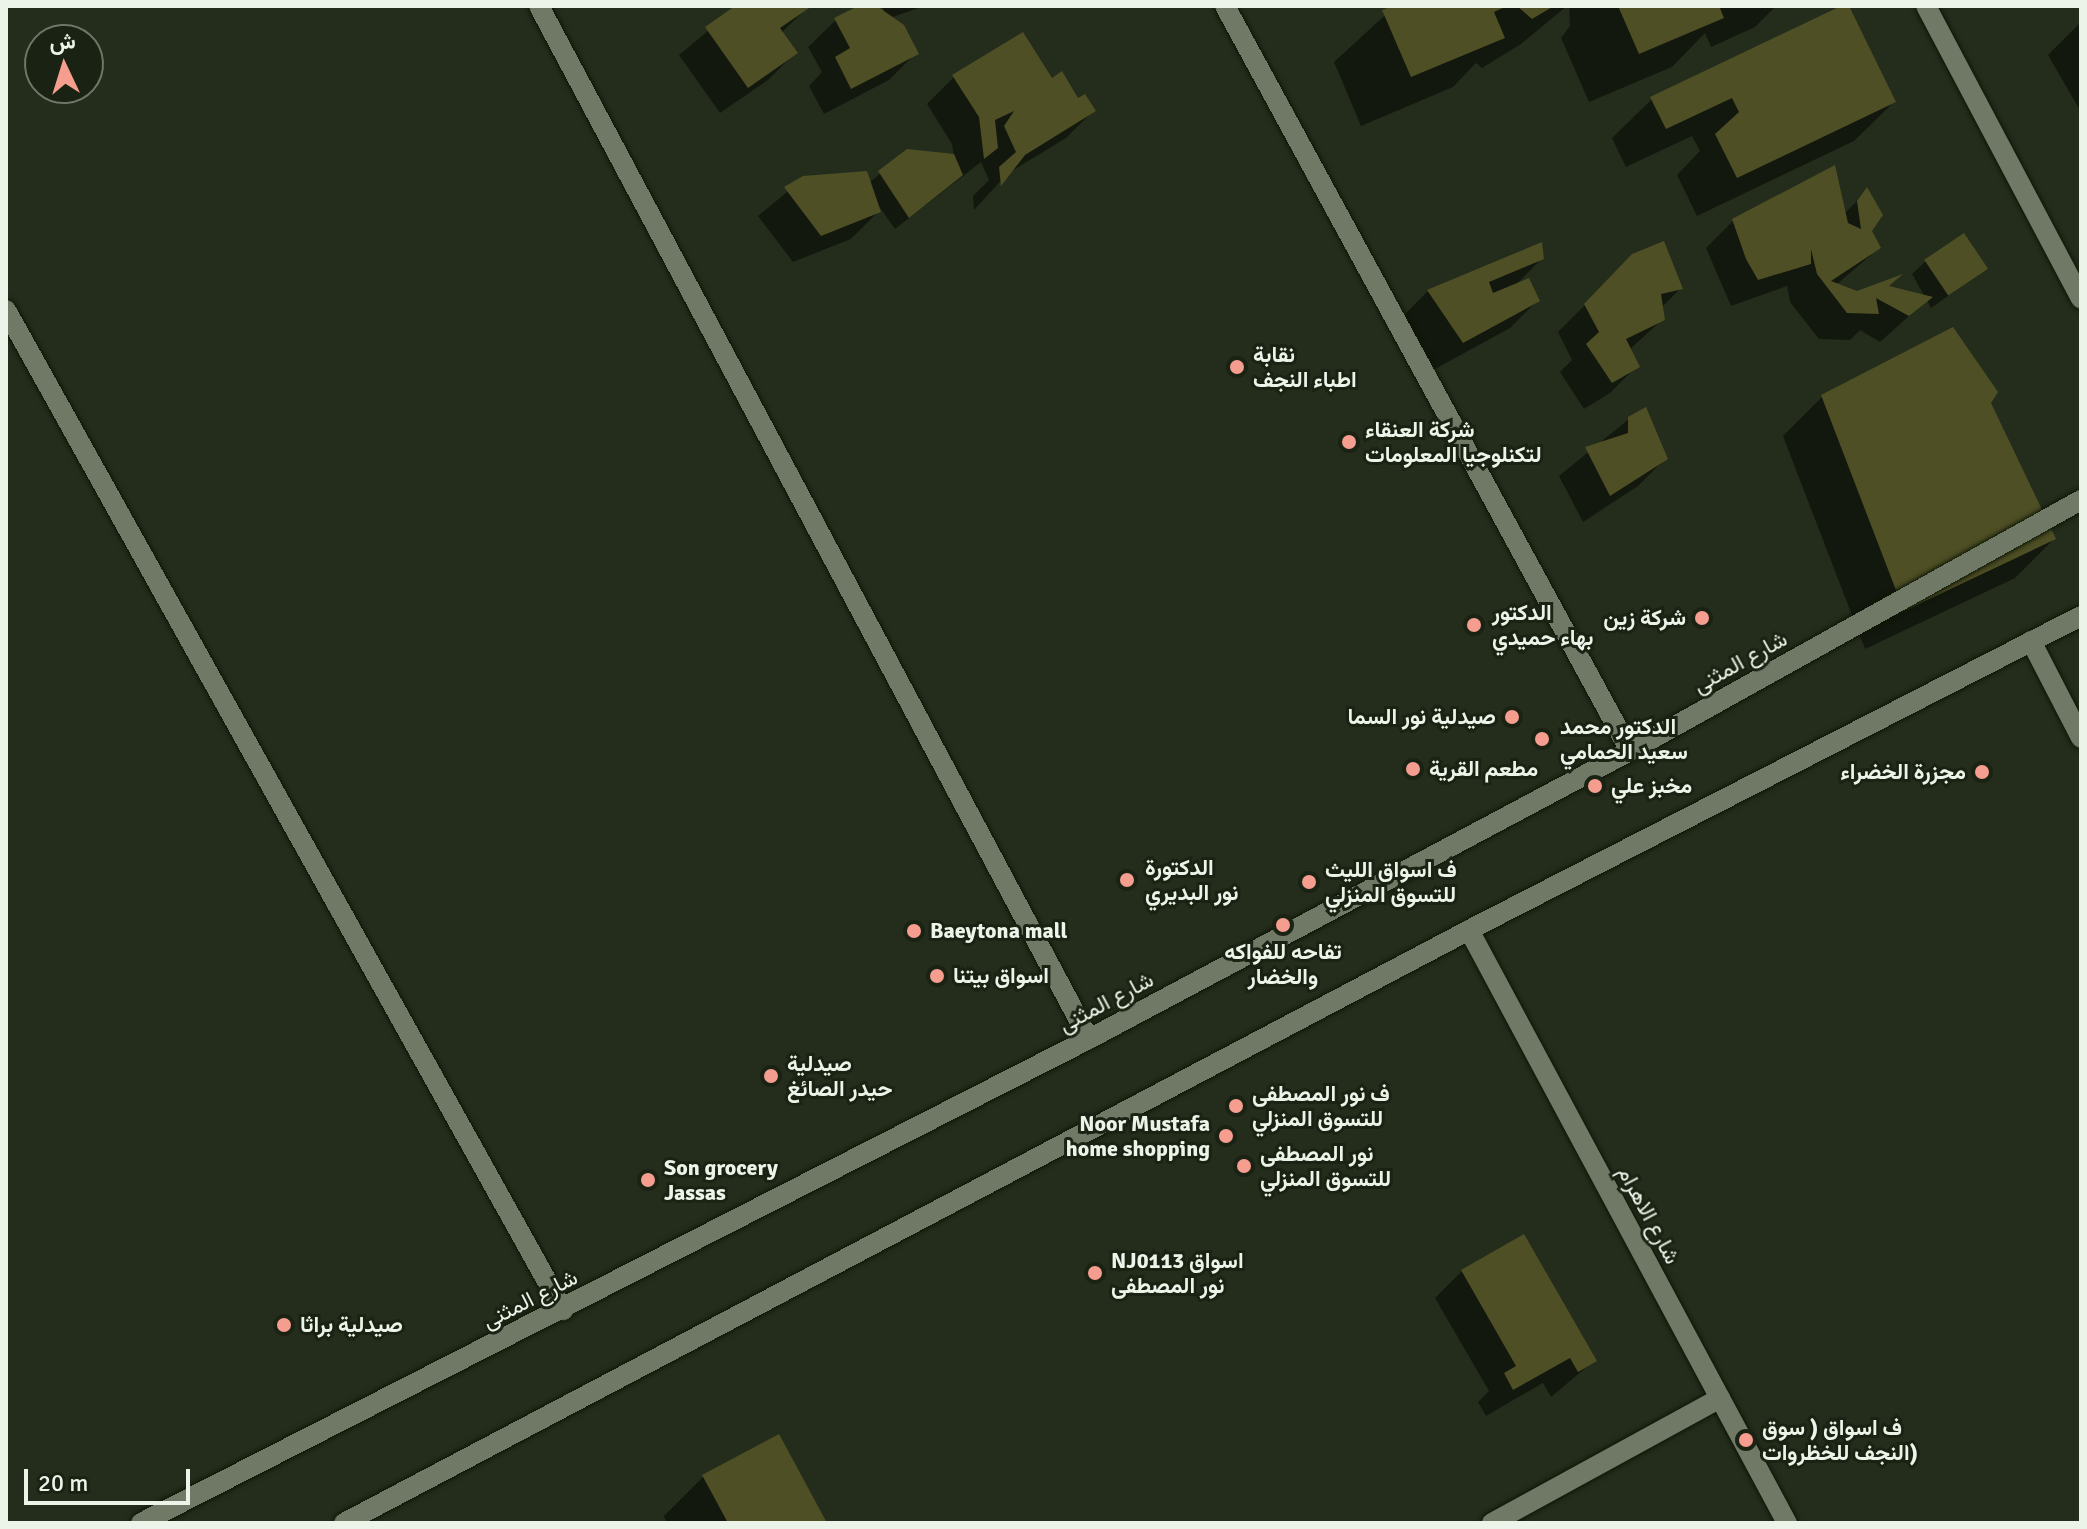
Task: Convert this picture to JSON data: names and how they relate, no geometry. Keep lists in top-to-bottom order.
{
  "streets": {
    "street": ["شارع المثنى", "شارع الاهرام"]
  },
  "places": [
    "نقابة اطباء النجف",
    "شركة العنقاء لتكنلوجيا المعلومات",
    "شركة زين",
    "الدكتور بهاء حميدي",
    "صيدلية نور السما",
    "الدكتور محمد سعيد الحمامي",
    "مطعم القرية",
    "مجزرة الخضراء",
    "مخبز علي",
    "الدكتورة نور البديري",
    "ف اسواق الليث للتسوق المنزلي",
    "تفاحه للفواكه والخضار",
    "Baeytona mall",
    "اسواق بيتنا",
    "صيدلية حيدر الصائغ",
    "ف نور المصطفى للتسوق المنزلي",
    "Noor Mustafa home shopping",
    "نور المصطفى للتسوق المنزلي",
    "Son grocery Jassas",
    "NJ0113 اسواق نور المصطفى",
    "صيدلية براثا",
    "ف اسواق ( سوق النجف للخظروات)"
  ],
  "scale_bar": "20 m",
  "north": "top"
}
